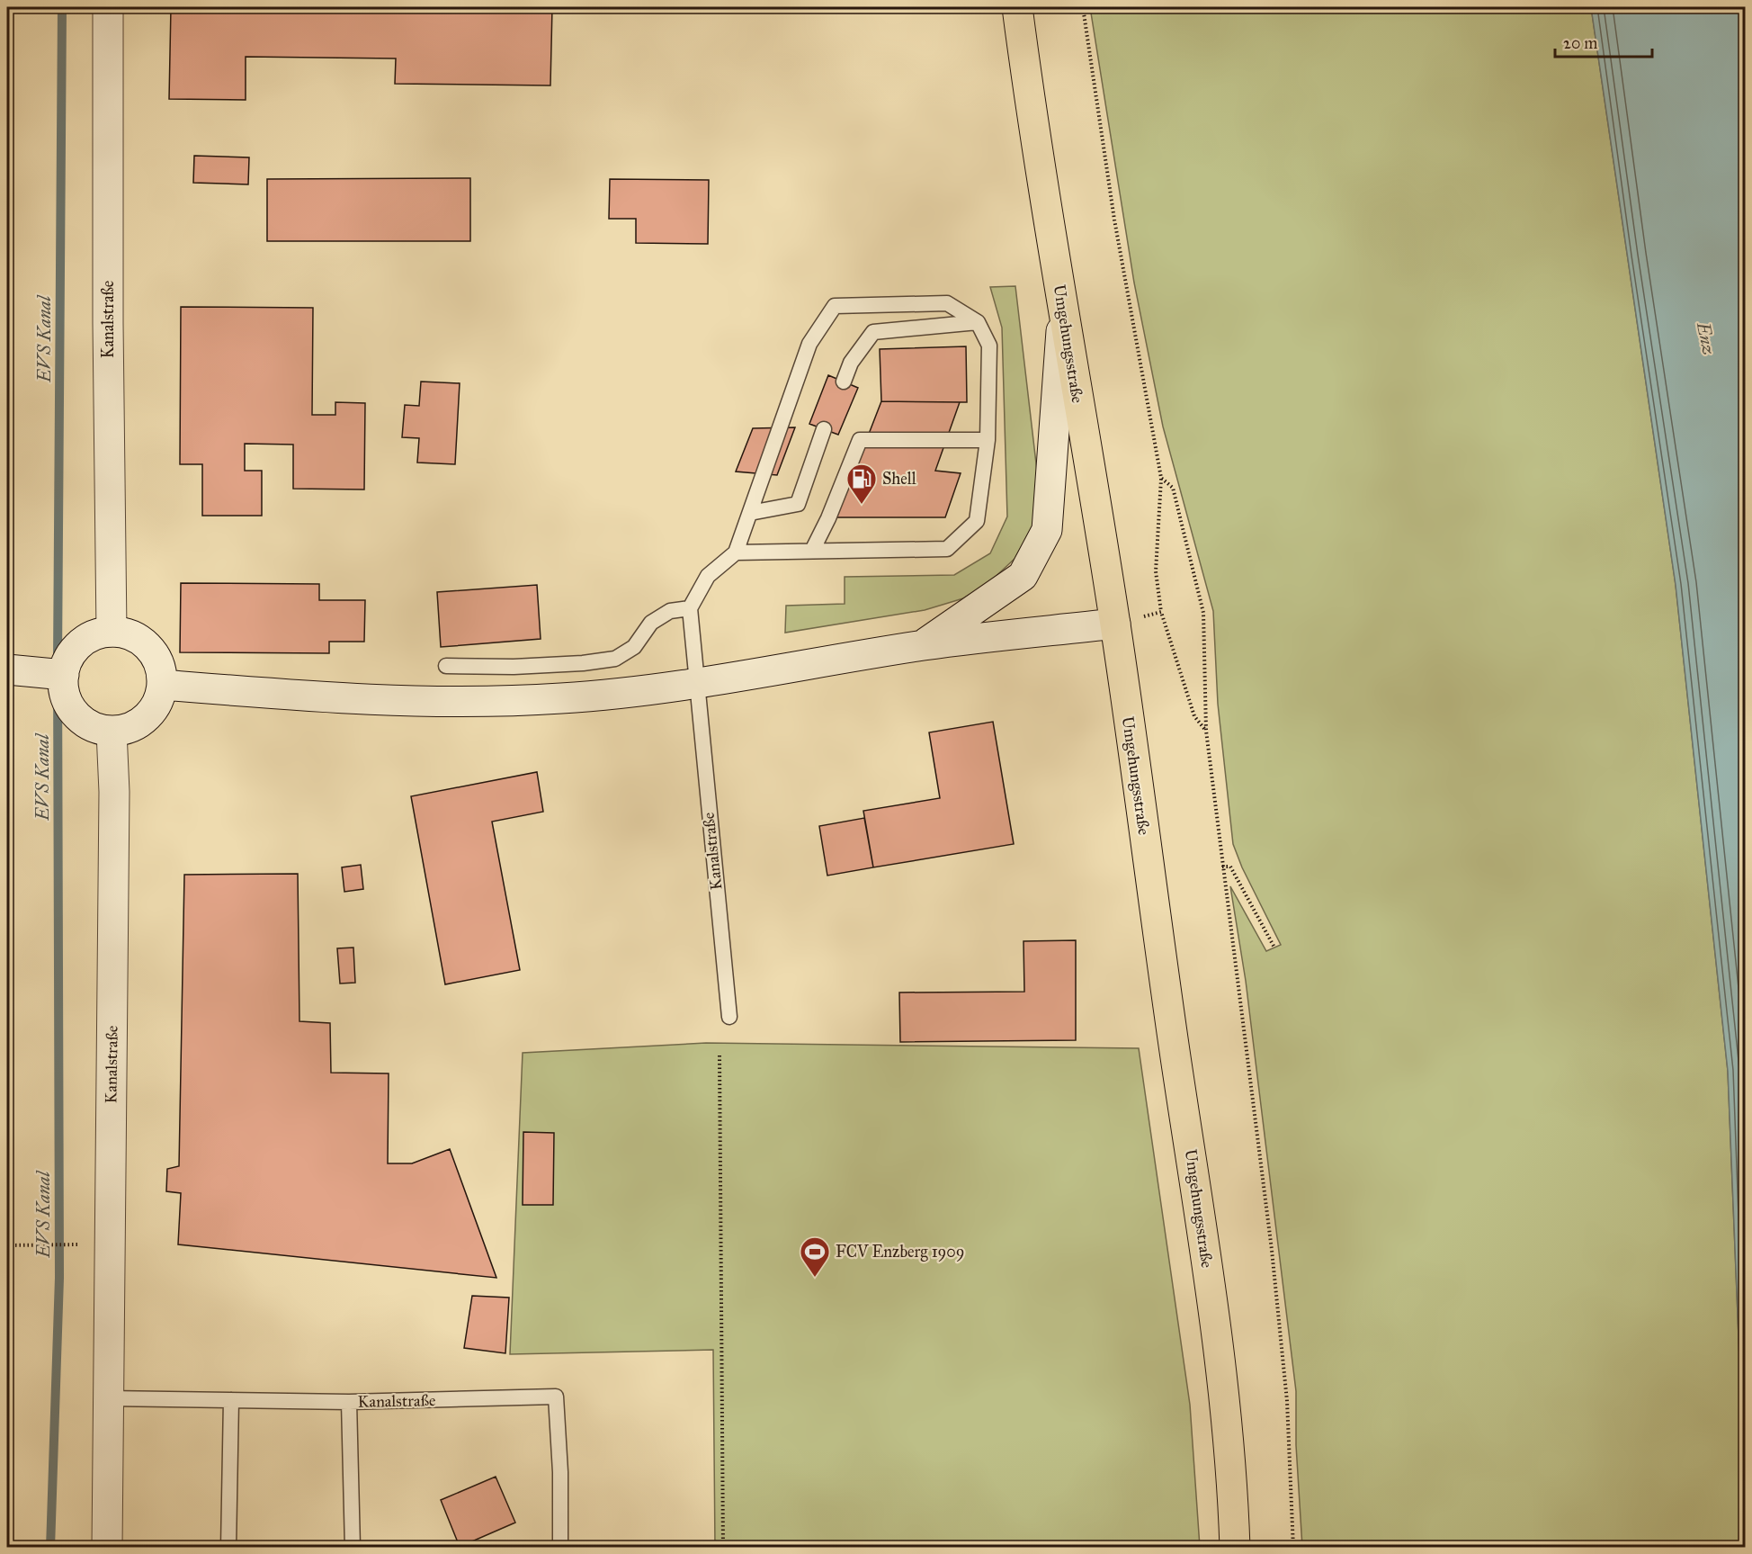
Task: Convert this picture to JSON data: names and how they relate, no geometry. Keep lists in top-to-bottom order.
{
  "streets": {
    "main road": ["Kanalstraße", "Umgehungsstraße"]
  },
  "water": ["Enz", "EVS Kanal"],
  "places": {
    "fuel station": ["Shell"],
    "sports": ["FCV Enzberg 1909"]
  },
  "scale_bar": "20 m"
}
